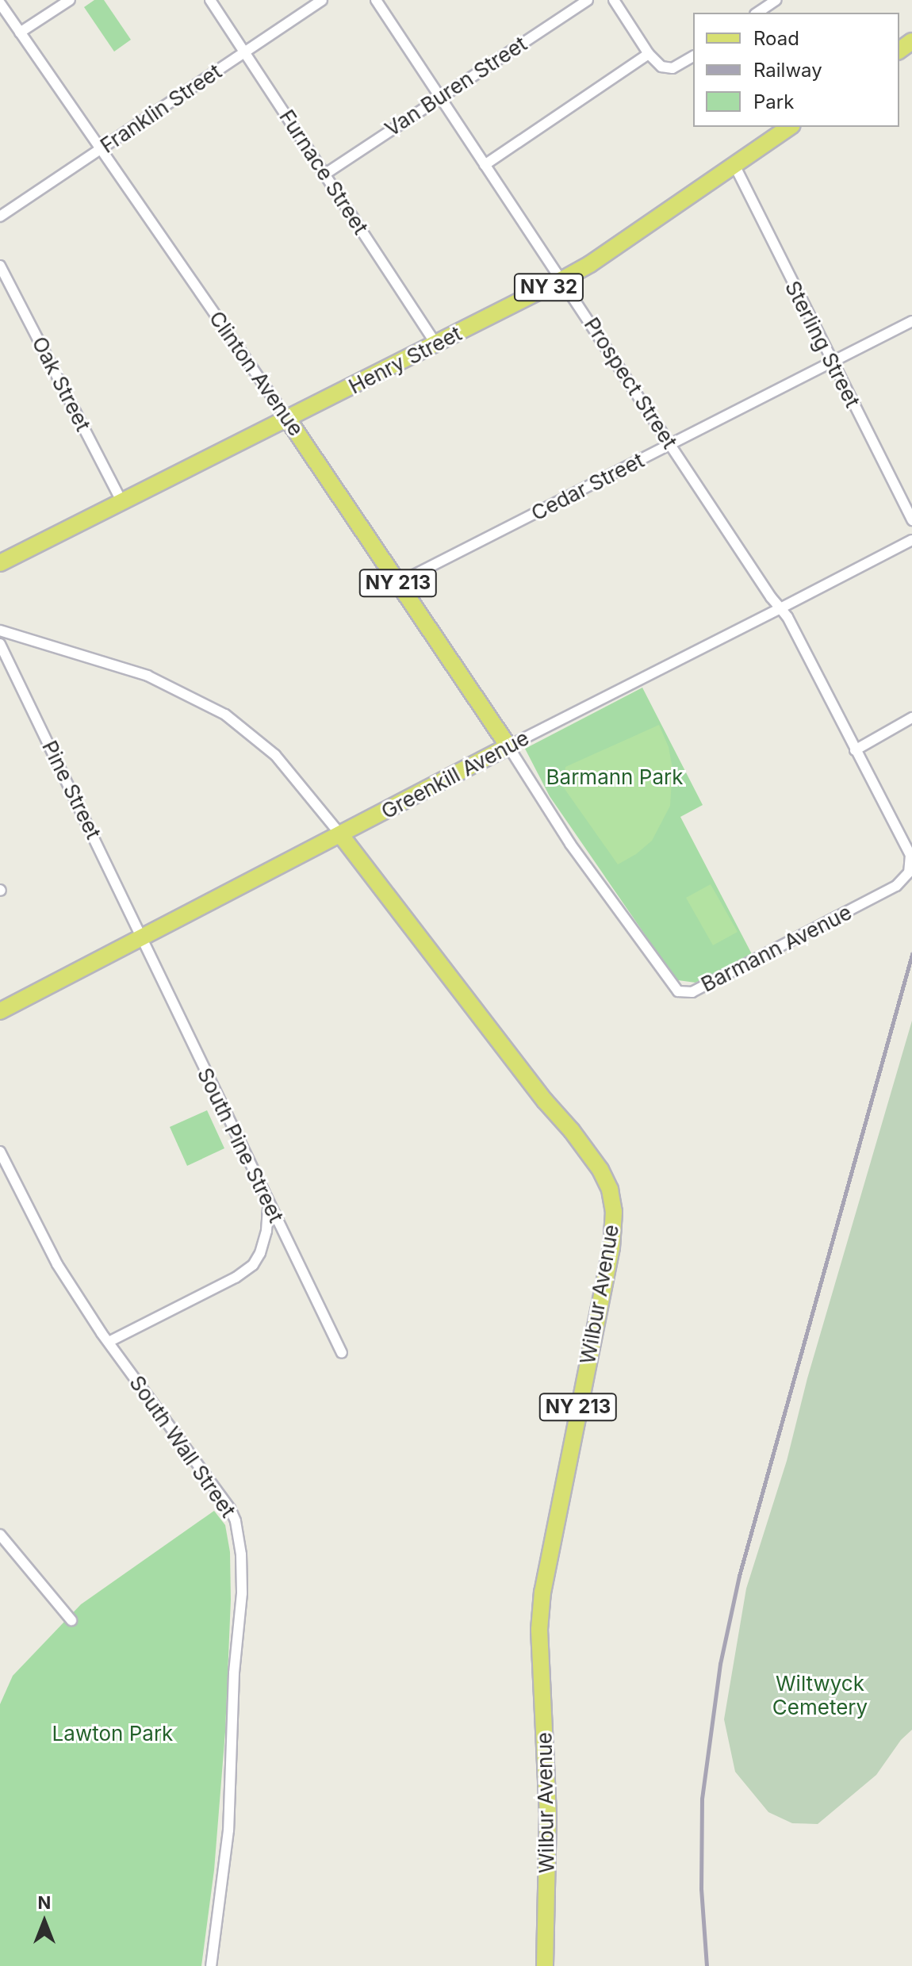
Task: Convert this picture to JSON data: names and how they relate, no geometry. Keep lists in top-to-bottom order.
{
  "streets": {
    "main road": [
      "NY 32",
      "Henry Street",
      "Clinton Avenue",
      "NY 213",
      "Greenkill Avenue",
      "Wilbur Avenue"
    ],
    "street": [
      "Van Buren Street",
      "Franklin Street",
      "Furnace Street",
      "Sterling Street",
      "Prospect Street",
      "Oak Street",
      "Cedar Street",
      "Pine Street",
      "Barmann Avenue",
      "South Pine Street",
      "South Wall Street"
    ]
  },
  "crossings": [
    ["Van Buren Street", "Furnace Street"],
    ["Van Buren Street", "Prospect Street"],
    ["Franklin Street", "Furnace Street"],
    ["Franklin Street", "Clinton Avenue"],
    ["Furnace Street", "Henry Street"],
    ["Sterling Street", "Henry Street"],
    ["Sterling Street", "Cedar Street"],
    ["Henry Street", "Clinton Avenue"],
    ["Henry Street", "Prospect Street"],
    ["Henry Street", "Oak Street"],
    ["Clinton Avenue", "Cedar Street"],
    ["Clinton Avenue", "Greenkill Avenue"],
    ["Clinton Avenue", "Barmann Avenue"],
    ["Prospect Street", "Cedar Street"],
    ["Prospect Street", "Greenkill Avenue"],
    ["Prospect Street", "Barmann Avenue"],
    ["Greenkill Avenue", "Pine Street"],
    ["Greenkill Avenue", "Barmann Avenue"],
    ["Greenkill Avenue", "South Pine Street"],
    ["Greenkill Avenue", "Wilbur Avenue"],
    ["Pine Street", "South Pine Street"]
  ],
  "parks": ["Barmann Park", "Wiltwyck Cemetery", "Lawton Park"],
  "legend": ["Road", "Railway", "Park"],
  "north": "top"
}
